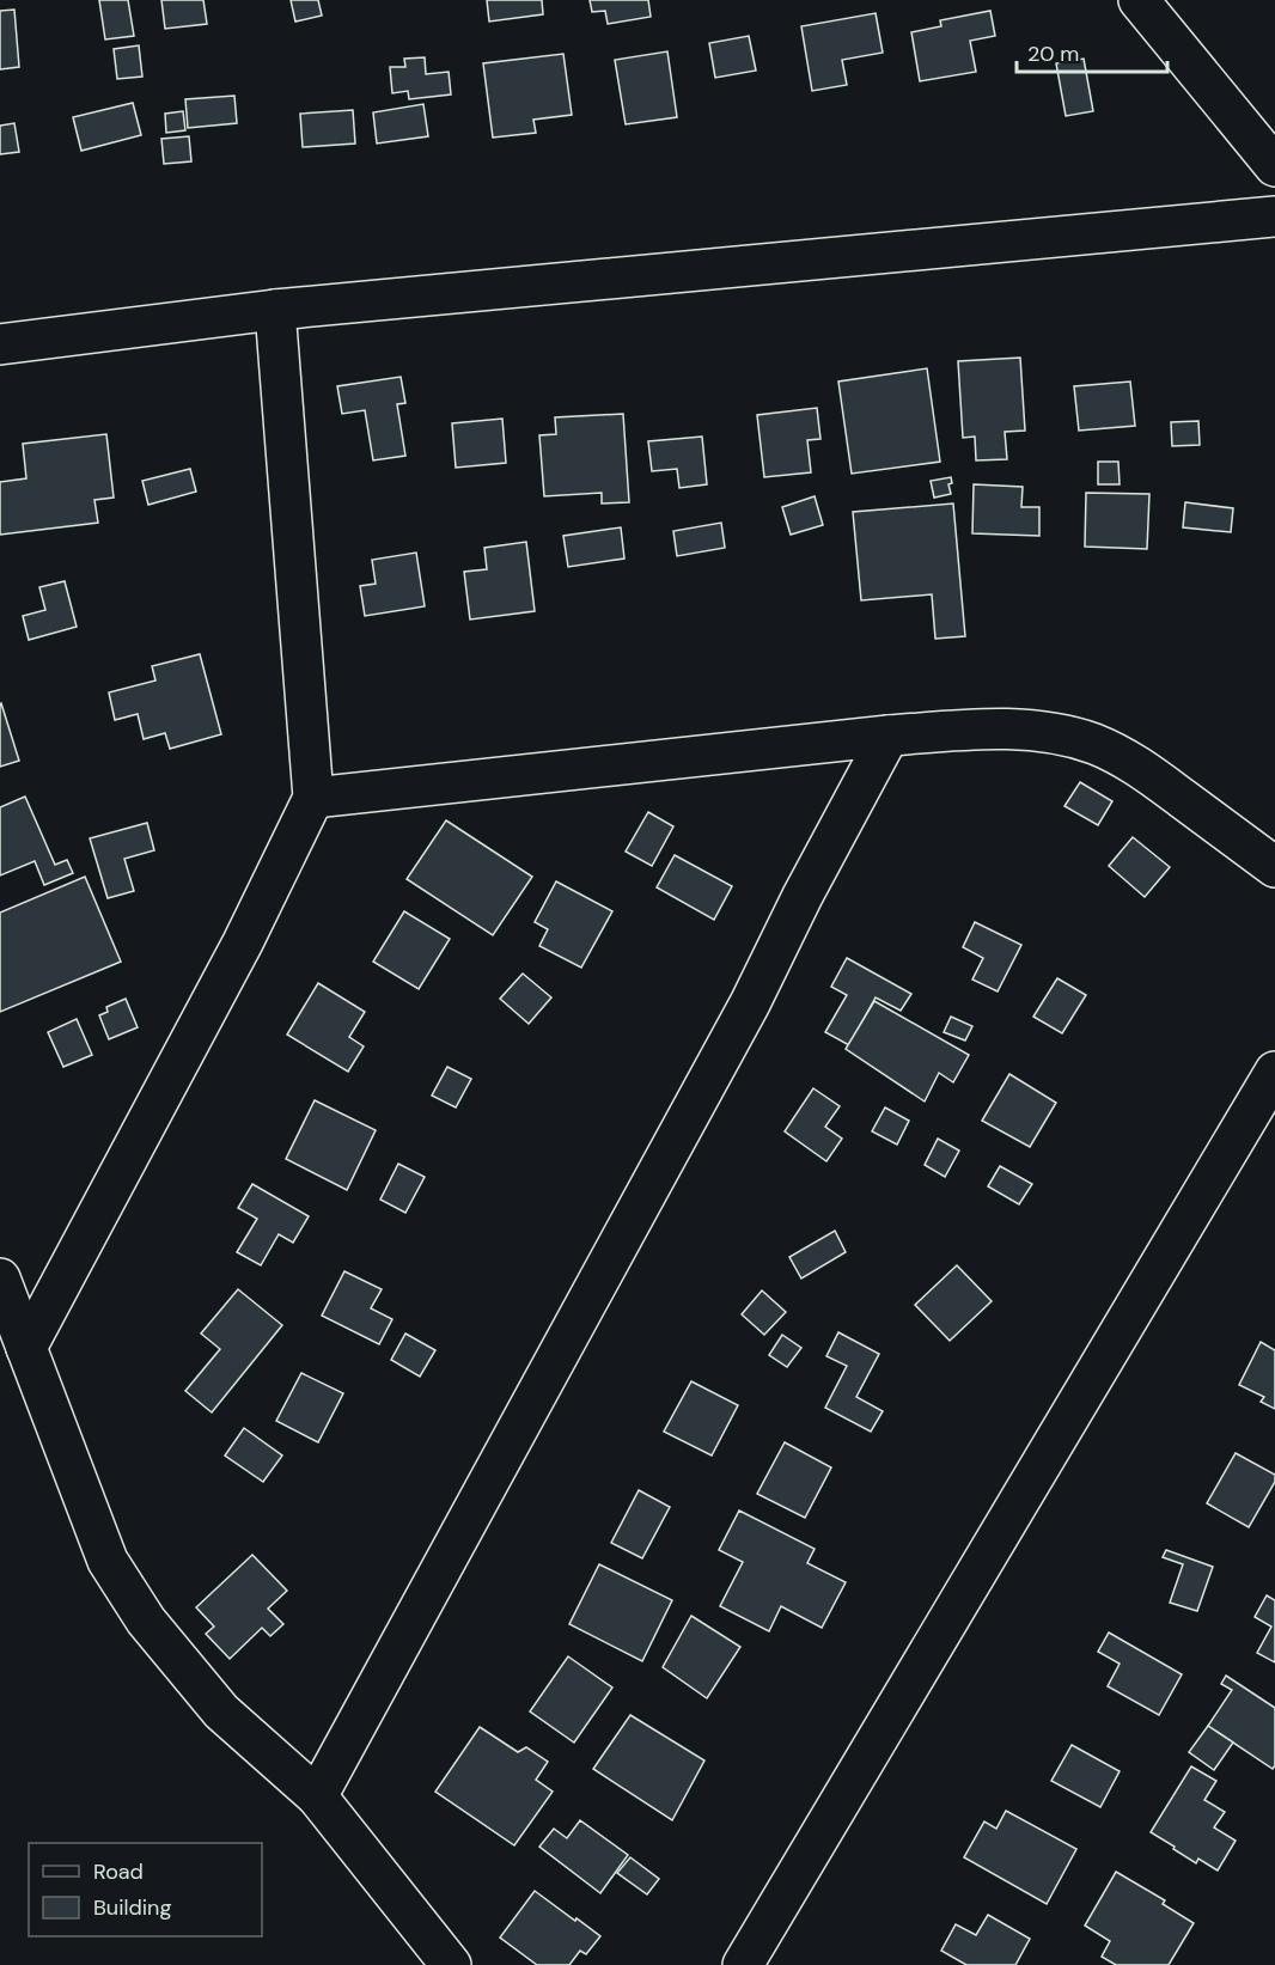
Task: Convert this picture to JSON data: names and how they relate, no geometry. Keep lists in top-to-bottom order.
{
  "legend": ["Road", "Building"],
  "scale_bar": "20 m"
}
